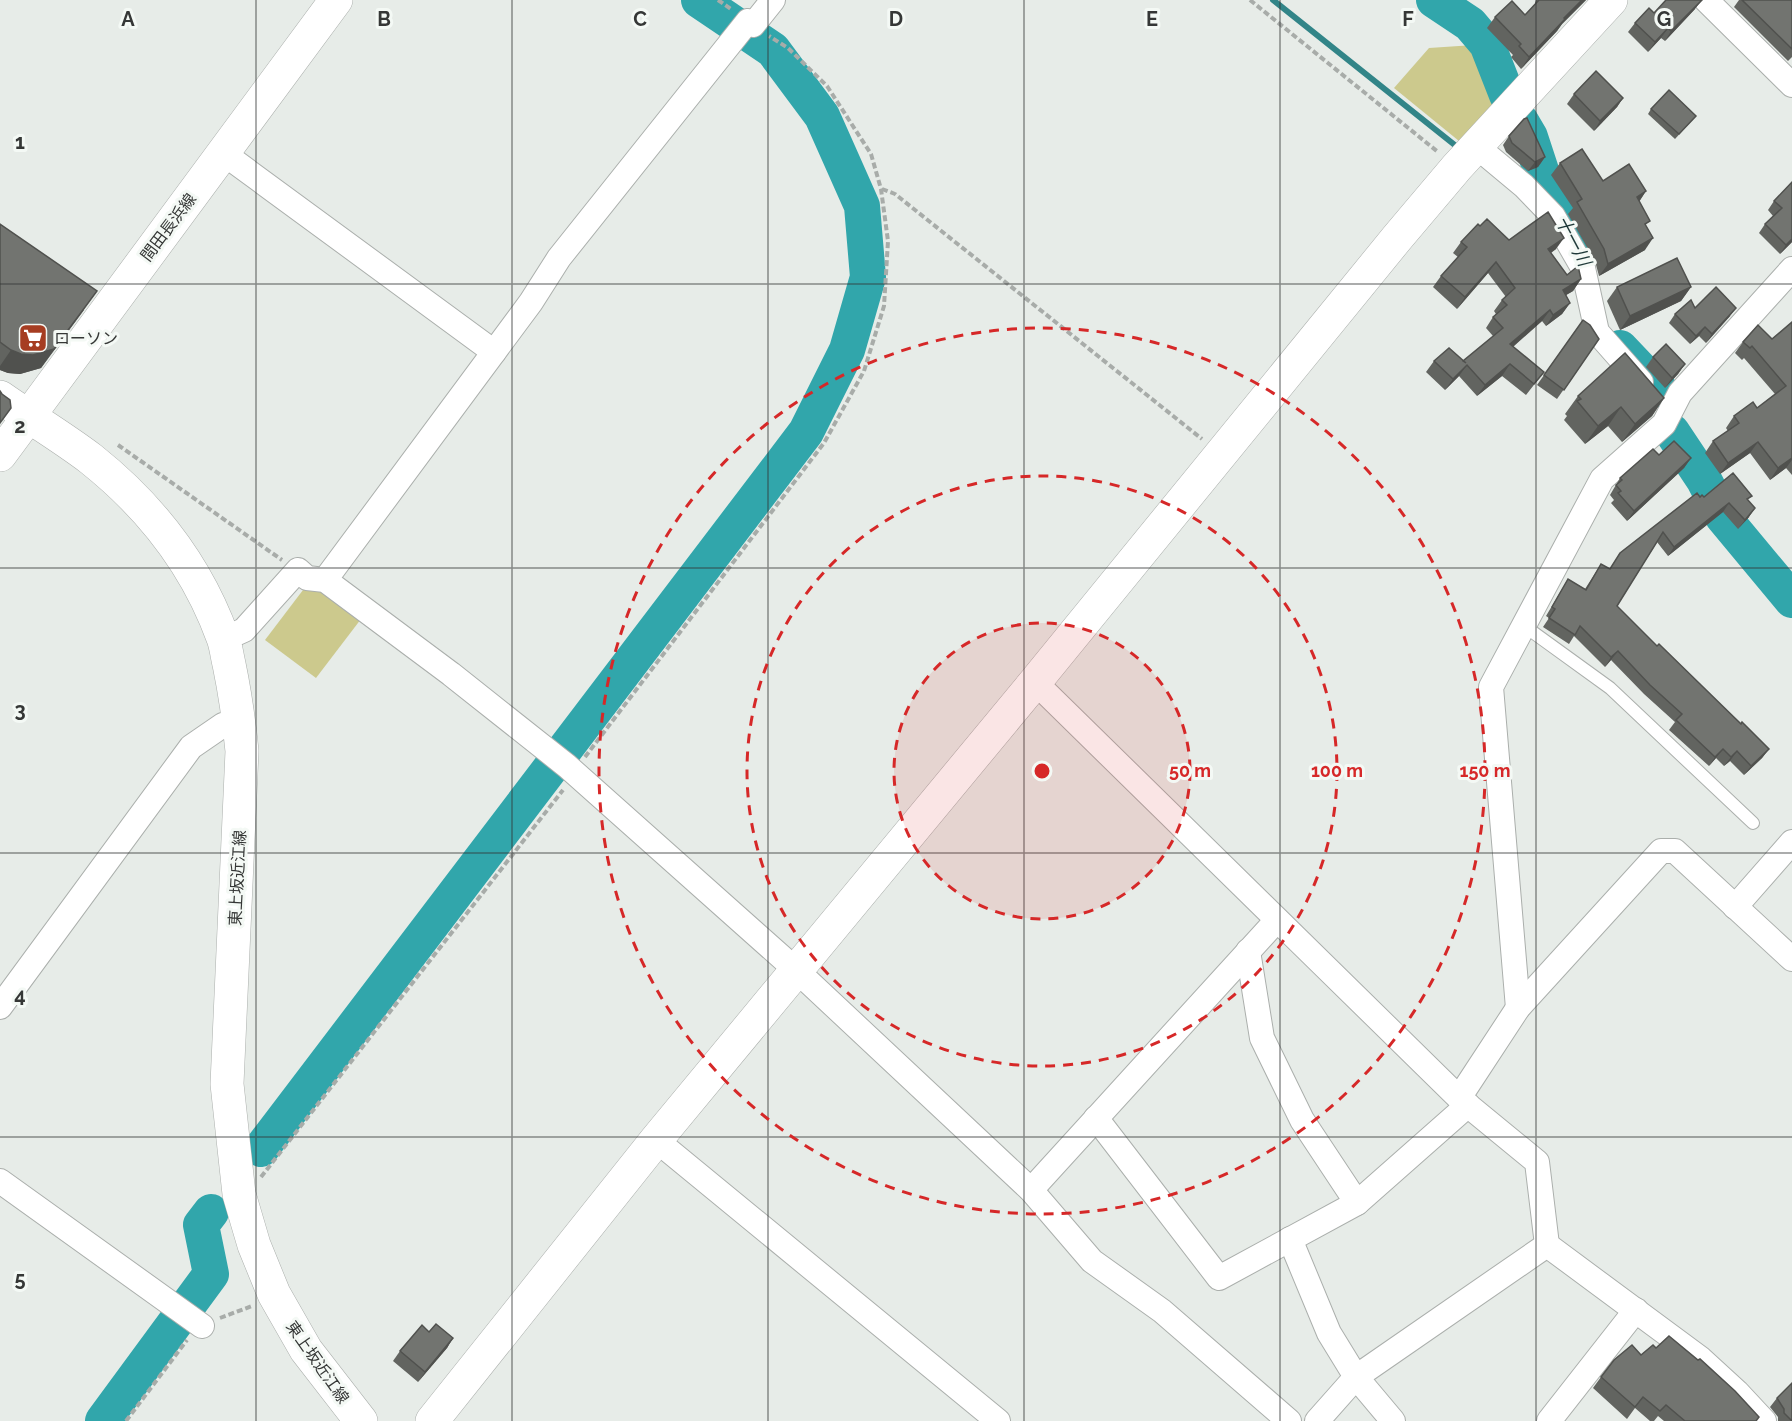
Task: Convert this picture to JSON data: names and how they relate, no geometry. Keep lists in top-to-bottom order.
{
  "streets": {
    "street": ["間田長浜線", "東上坂近江線"]
  },
  "crossings": [
    ["間田長浜線", "東上坂近江線"]
  ],
  "water": ["十一川"],
  "places": {
    "supermarket": ["ローソン"]
  },
  "grid": {
    "columns": [
      "A",
      "B",
      "C",
      "D",
      "E",
      "F",
      "G"
    ],
    "rows": [
      "1",
      "2",
      "3",
      "4",
      "5"
    ]
  },
  "rings": ["50 m", "100 m", "150 m"]
}
